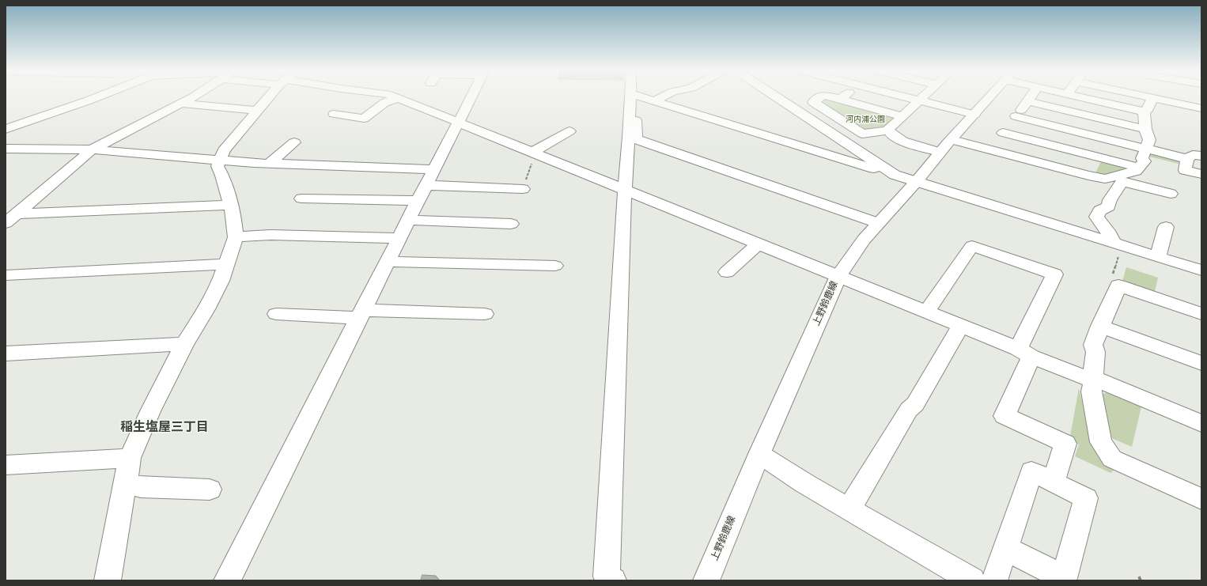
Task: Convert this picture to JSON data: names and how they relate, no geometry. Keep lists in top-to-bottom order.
{
  "streets": {
    "street": ["上野鈴鹿線"]
  },
  "districts": ["稲生塩屋三丁目"],
  "parks": ["河内浦公園"]
}
